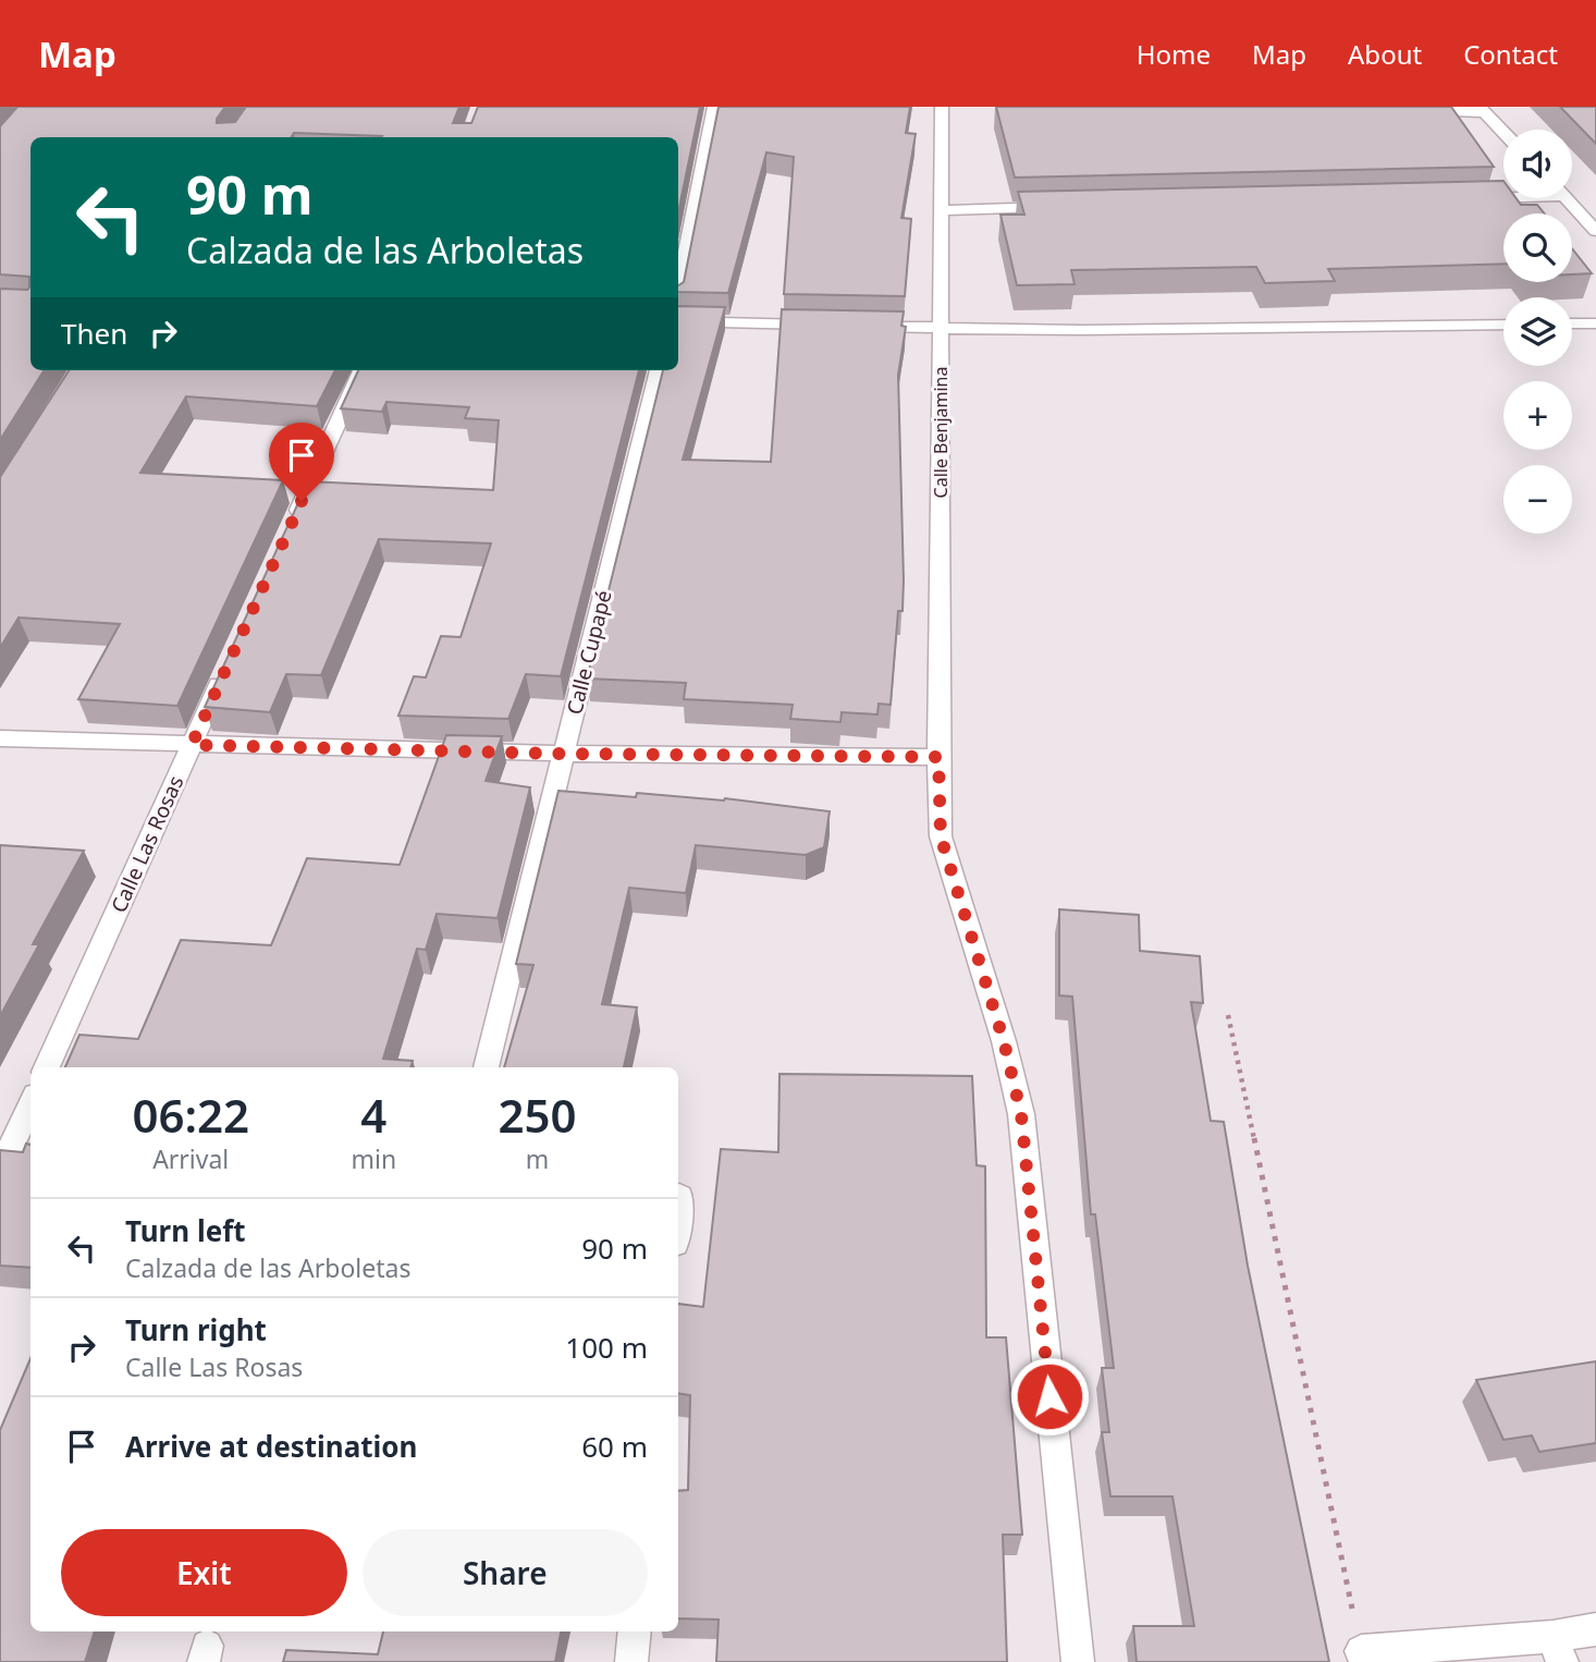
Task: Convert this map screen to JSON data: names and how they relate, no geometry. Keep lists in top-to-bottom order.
{
  "streets": {
    "street": ["Calle Benjamina", "Calle Cupapé", "Calle Las Rosas"]
  },
  "page": {
    "header": "Map",
    "nav": [
      "Home",
      "Map",
      "About",
      "Contact"
    ],
    "map_buttons": ["+", "−"],
    "turn": ["90 m", "Calzada de las Arboletas"],
    "then": "Then",
    "eta": [
      "06:22",
      "Arrival",
      "4",
      "min",
      "250",
      "m"
    ],
    "list": [
      {
        "name": "Turn left",
        "note": "Calzada de las Arboletas",
        "value": "90 m"
      },
      {
        "name": "Turn right",
        "note": "Calle Las Rosas",
        "value": "100 m"
      },
      {
        "name": "Arrive at destination",
        "value": "60 m"
      }
    ],
    "buttons": ["Exit", "Share"]
  }
}
